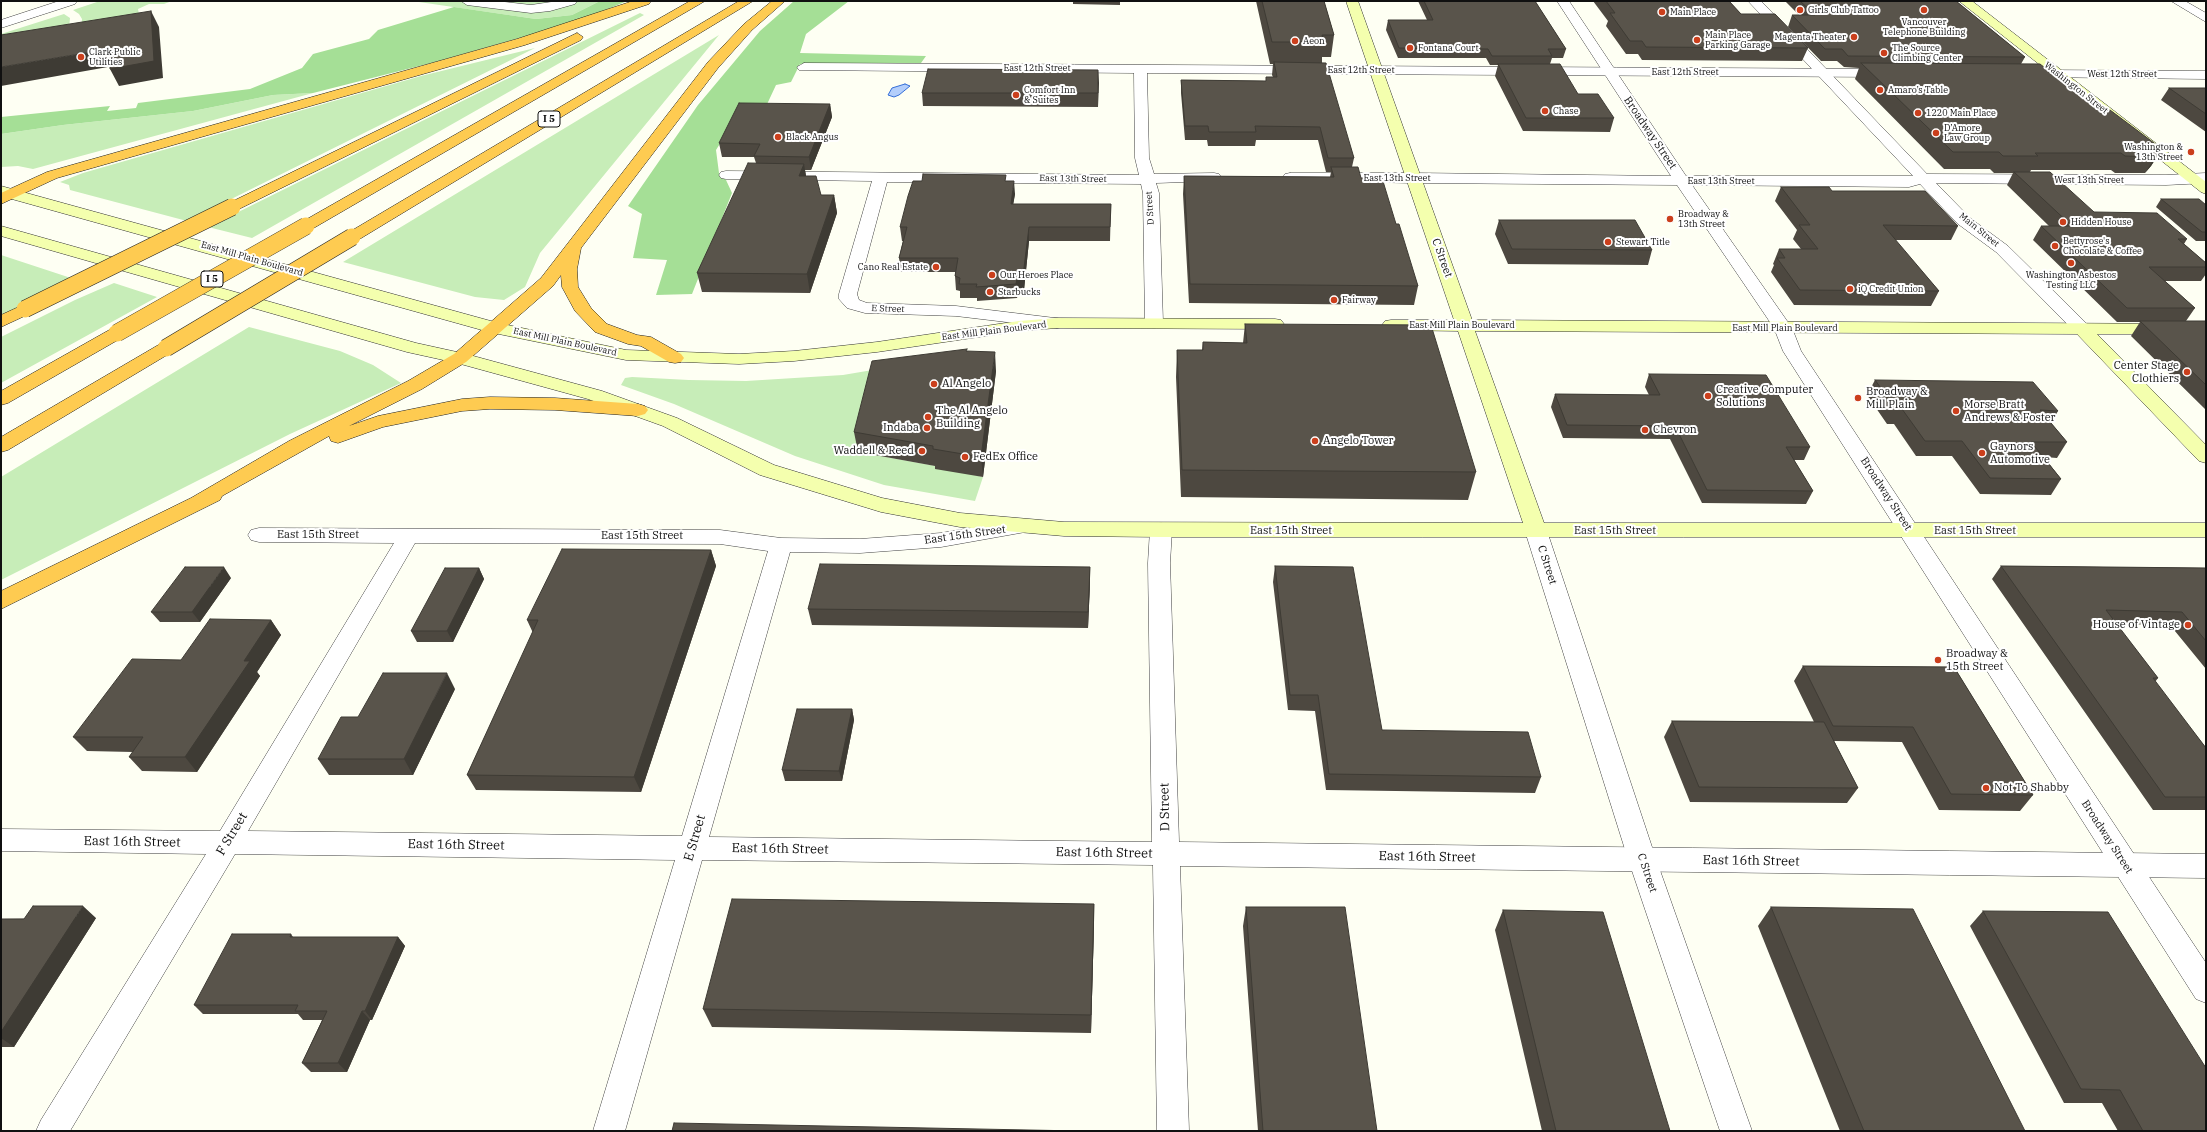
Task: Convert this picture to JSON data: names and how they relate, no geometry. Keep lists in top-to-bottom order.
{
  "streets": {
    "highway": ["I 5"],
    "main road": [
      "Washington Street",
      "Main Street",
      "C Street",
      "East Mill Plain Boulevard",
      "East 15th Street"
    ],
    "street": [
      "East 12th Street",
      "West 12th Street",
      "Broadway Street",
      "East 13th Street",
      "West 13th Street",
      "D Street",
      "E Street",
      "F Street",
      "East 16th Street"
    ]
  },
  "crossings": [
    ["East 12th Street", "Broadway Street"],
    ["East 12th Street", "D Street"],
    ["East 12th Street", "Main Street"],
    ["East 12th Street", "C Street"],
    ["West 12th Street", "Washington Street"],
    ["Washington Street", "West 13th Street"],
    ["Broadway Street", "East 13th Street"],
    ["Broadway Street", "East Mill Plain Boulevard"],
    ["Broadway Street", "East 15th Street"],
    ["Broadway Street", "East 16th Street"],
    ["East 13th Street", "West 13th Street"],
    ["East 13th Street", "D Street"],
    ["East 13th Street", "Main Street"],
    ["East 13th Street", "C Street"],
    ["East 13th Street", "E Street"],
    ["West 13th Street", "Main Street"],
    ["D Street", "East Mill Plain Boulevard"],
    ["D Street", "East 15th Street"],
    ["D Street", "East 16th Street"],
    ["Main Street", "East Mill Plain Boulevard"],
    ["C Street", "East Mill Plain Boulevard"],
    ["C Street", "East 15th Street"],
    ["C Street", "East 16th Street"],
    ["East Mill Plain Boulevard", "E Street"],
    ["E Street", "East 15th Street"],
    ["E Street", "East 16th Street"],
    ["East 15th Street", "F Street"],
    ["F Street", "East 16th Street"]
  ],
  "places": [
    "Girls Club Tattoo",
    "Vancouver Telephone Building",
    "Main Place",
    "Magenta Theater",
    "Main Place Parking Garage",
    "Aeon",
    "Fontana Court",
    "The Source Climbing Center",
    "Clark Public Utilities",
    "Amaro’s Table",
    "Comfort Inn & Suites",
    "Chase",
    "1220 Main Place",
    "D’Amore Law Group",
    "Black Angus",
    "Washington & 13th Street",
    "Broadway & 13th Street",
    "Hidden House",
    "Stewart Title",
    "Bettyrose's Chocolate & Coffee",
    "Washington Asbestos Testing LLC",
    "Cano Real Estate",
    "Our Heroes Place",
    "iQ Credit Union",
    "Starbucks",
    "Fairway",
    "Center Stage Clothiers",
    "Al Angelo",
    "Creative Computer Solutions",
    "Broadway & Mill Plain",
    "Morse Bratt Andrews & Foster",
    "The Al Angelo Building",
    "Indaba",
    "Chevron",
    "Angelo Tower",
    "Waddell & Reed",
    "Gaynors Automotive",
    "FedEx Office",
    "House of Vintage",
    "Broadway & 15th Street",
    "Not To Shabby"
  ]
}
